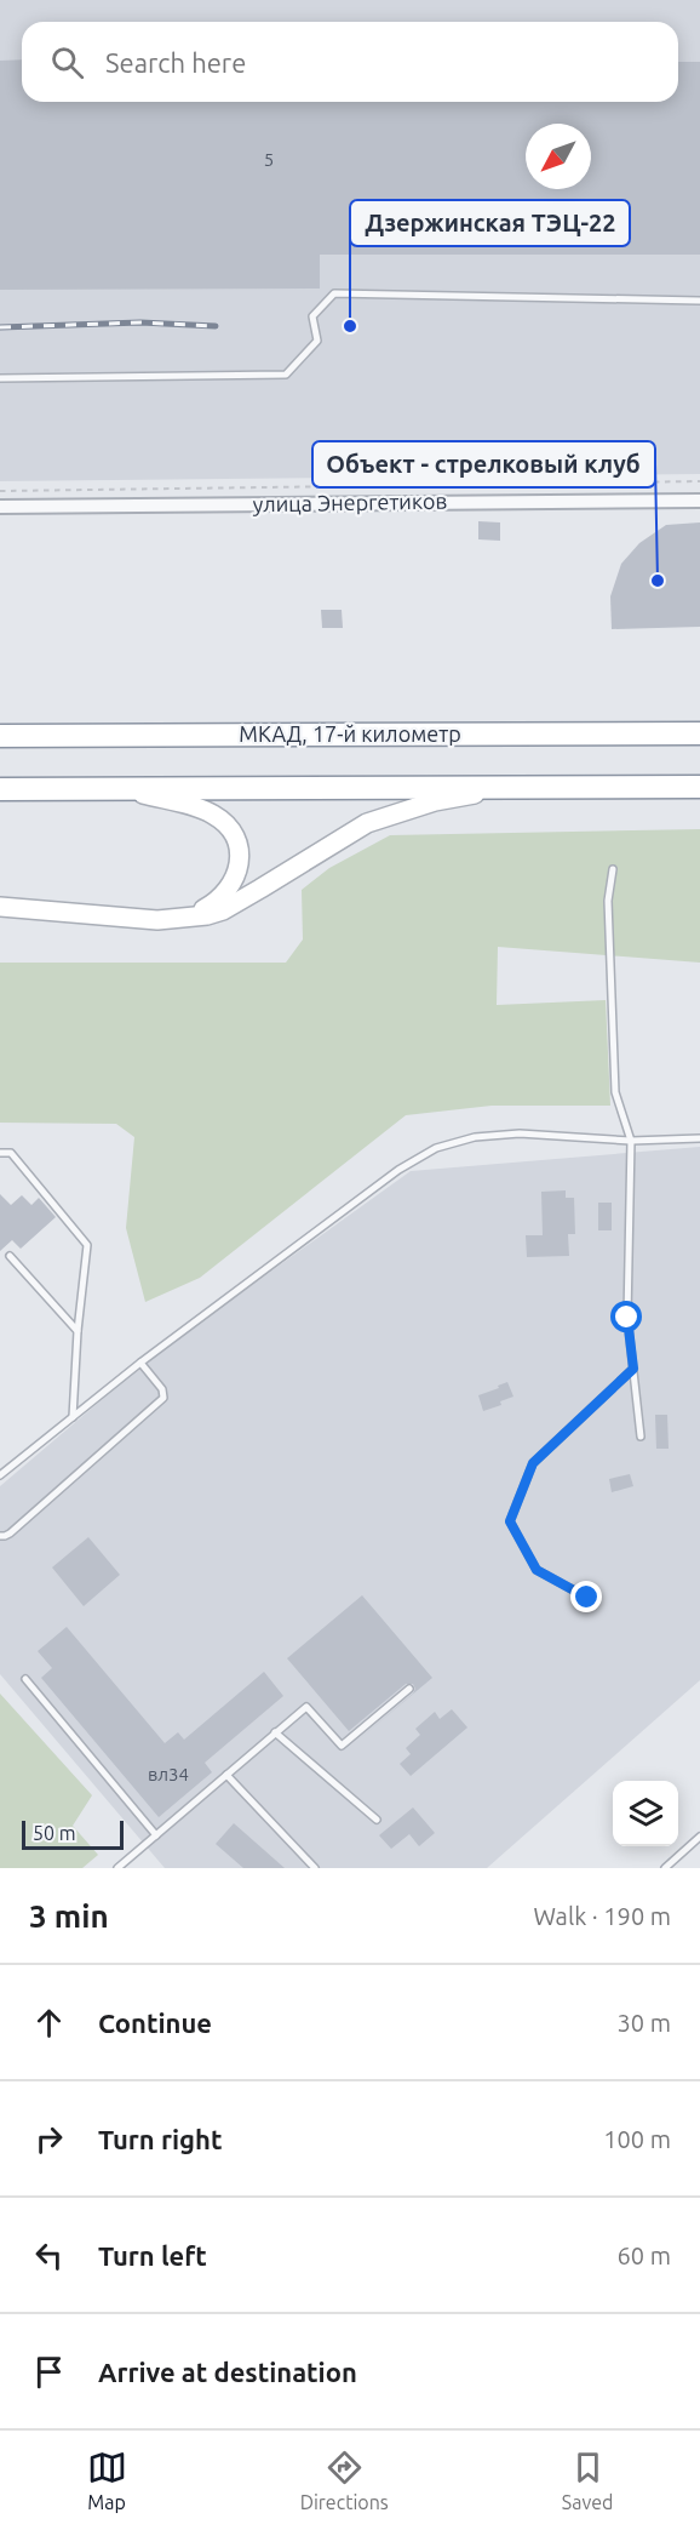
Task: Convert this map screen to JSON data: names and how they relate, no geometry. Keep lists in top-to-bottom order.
{
  "streets": {
    "highway": ["МКАД, 17-й километр"],
    "street": ["улица Энергетиков"]
  },
  "places": ["Дзержинская ТЭЦ-22", "Объект - стрелковый клуб"],
  "house_numbers": ["5", "вл34"],
  "scale_bar": "50 m",
  "north": "bottom left",
  "page": {
    "search": "Search here",
    "scale": "50 m",
    "heading": ["3 min", "Walk · 190 m"],
    "list": [
      ["Continue", "30 m"],
      ["Turn right", "100 m"],
      ["Turn left", "60 m"],
      "Arrive at destination"
    ],
    "nav": ["Map", "Directions", "Saved"]
  }
}
